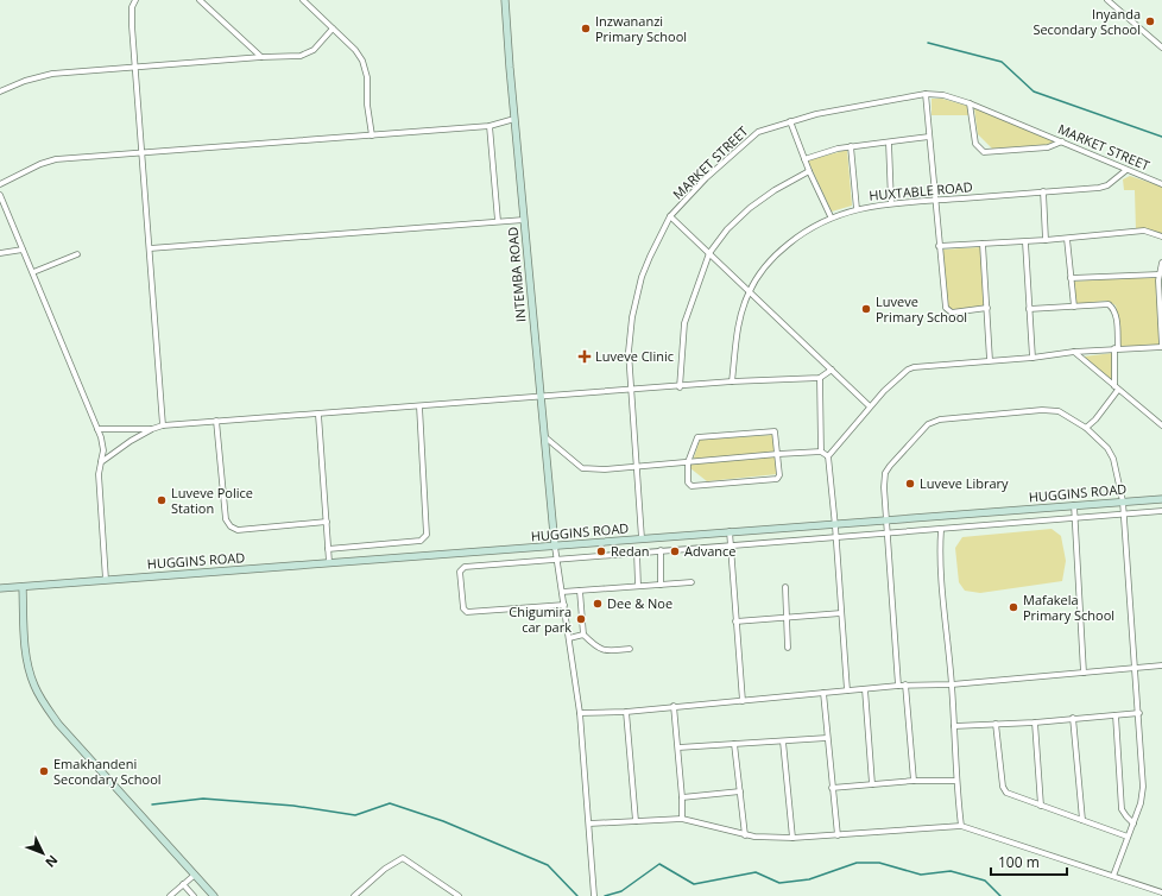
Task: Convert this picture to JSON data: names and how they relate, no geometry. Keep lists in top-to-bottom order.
{
  "streets": {
    "street": [
      "MARKET STREET",
      "HUXTABLE ROAD",
      "INTEMBA ROAD",
      "HUGGINS ROAD"
    ]
  },
  "crossings": [
    ["MARKET STREET", "HUXTABLE ROAD"],
    ["MARKET STREET", "HUGGINS ROAD"],
    ["INTEMBA ROAD", "HUGGINS ROAD"]
  ],
  "places": {
    "other": [
      "Inyanda Secondary School",
      "Inzwananzi Primary School",
      "Luveve Primary School",
      "Luveve Library",
      "Luveve Police Station",
      "Redan",
      "Advance",
      "Dee & Noe",
      "Mafakela Primary School",
      "Chigumira car park",
      "Emakhandeni Secondary School"
    ],
    "health": ["Luveve Clinic"]
  },
  "scale_bar": "100 m",
  "north": "bottom right"
}
